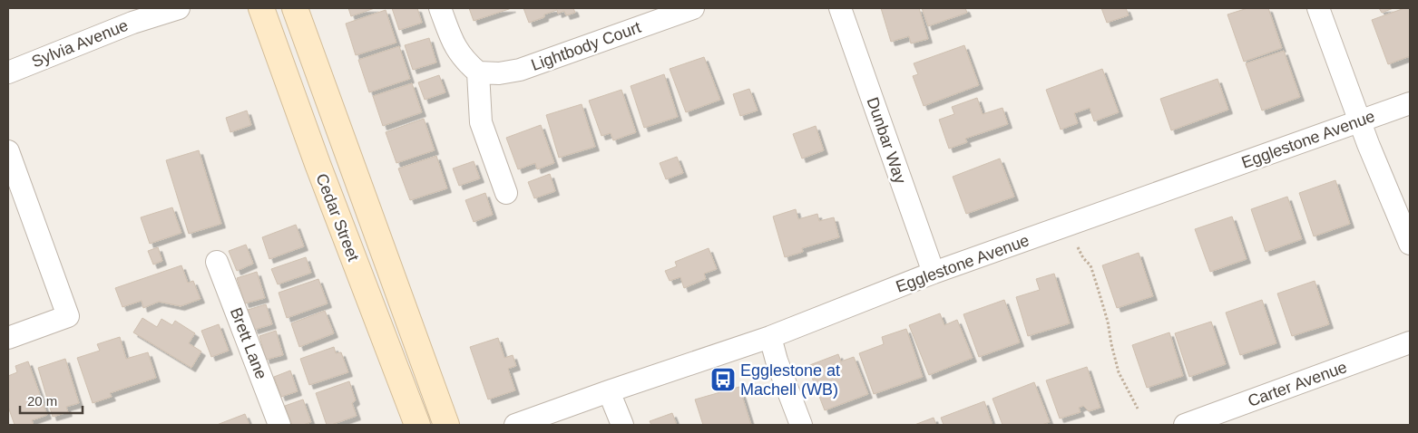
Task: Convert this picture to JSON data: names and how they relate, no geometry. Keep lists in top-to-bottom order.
{
  "streets": {
    "main road": ["Cedar Street"],
    "street": [
      "Sylvia Avenue",
      "Lightbody Court",
      "Egglestone Avenue",
      "Dunbar Way",
      "Brett Lane",
      "Carter Avenue"
    ]
  },
  "crossings": [
    ["Egglestone Avenue", "Dunbar Way"]
  ],
  "places": {
    "bus stop": ["Egglestone at Machell (WB)"]
  },
  "scale_bar": "20 m"
}
